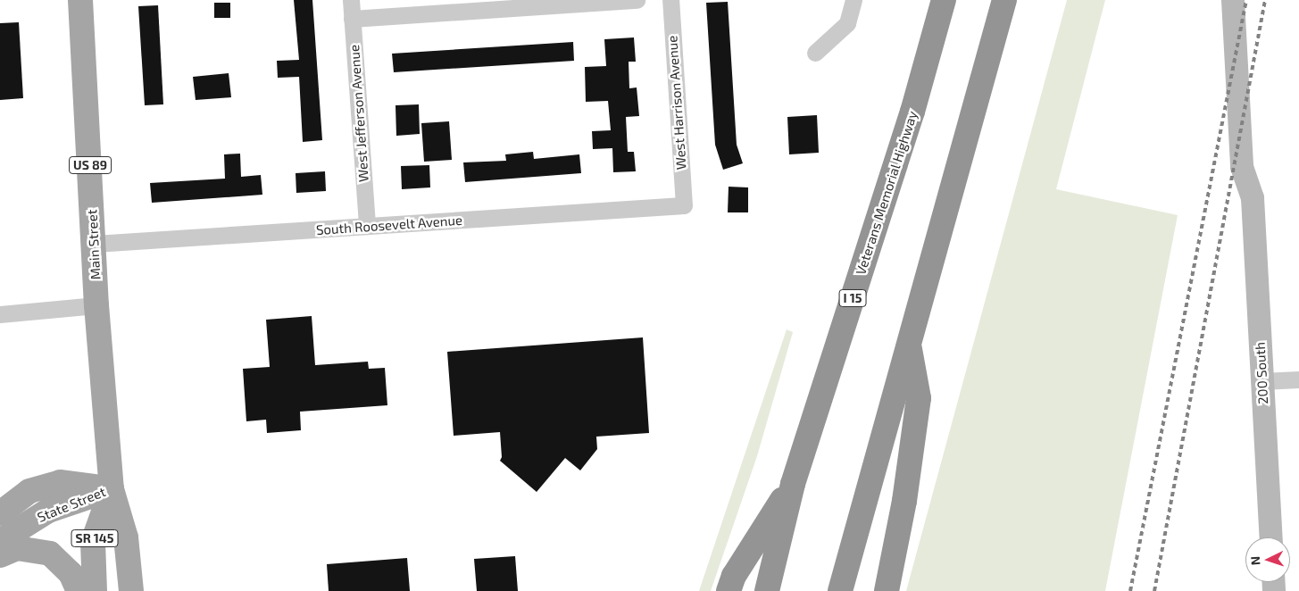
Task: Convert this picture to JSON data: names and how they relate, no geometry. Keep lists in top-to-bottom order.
{
  "streets": {
    "highway": ["Veterans Memorial Highway", "I 15"],
    "main road": [
      "US 89",
      "Main Street",
      "State Street",
      "SR 145"
    ],
    "street": [
      "West Harrison Avenue",
      "West Jefferson Avenue",
      "South Roosevelt Avenue",
      "200 South"
    ]
  },
  "crossings": [
    ["West Harrison Avenue", "South Roosevelt Avenue"],
    ["West Jefferson Avenue", "South Roosevelt Avenue"],
    ["South Roosevelt Avenue", "Main Street"],
    ["Main Street", "State Street"]
  ],
  "north": "left"
}
